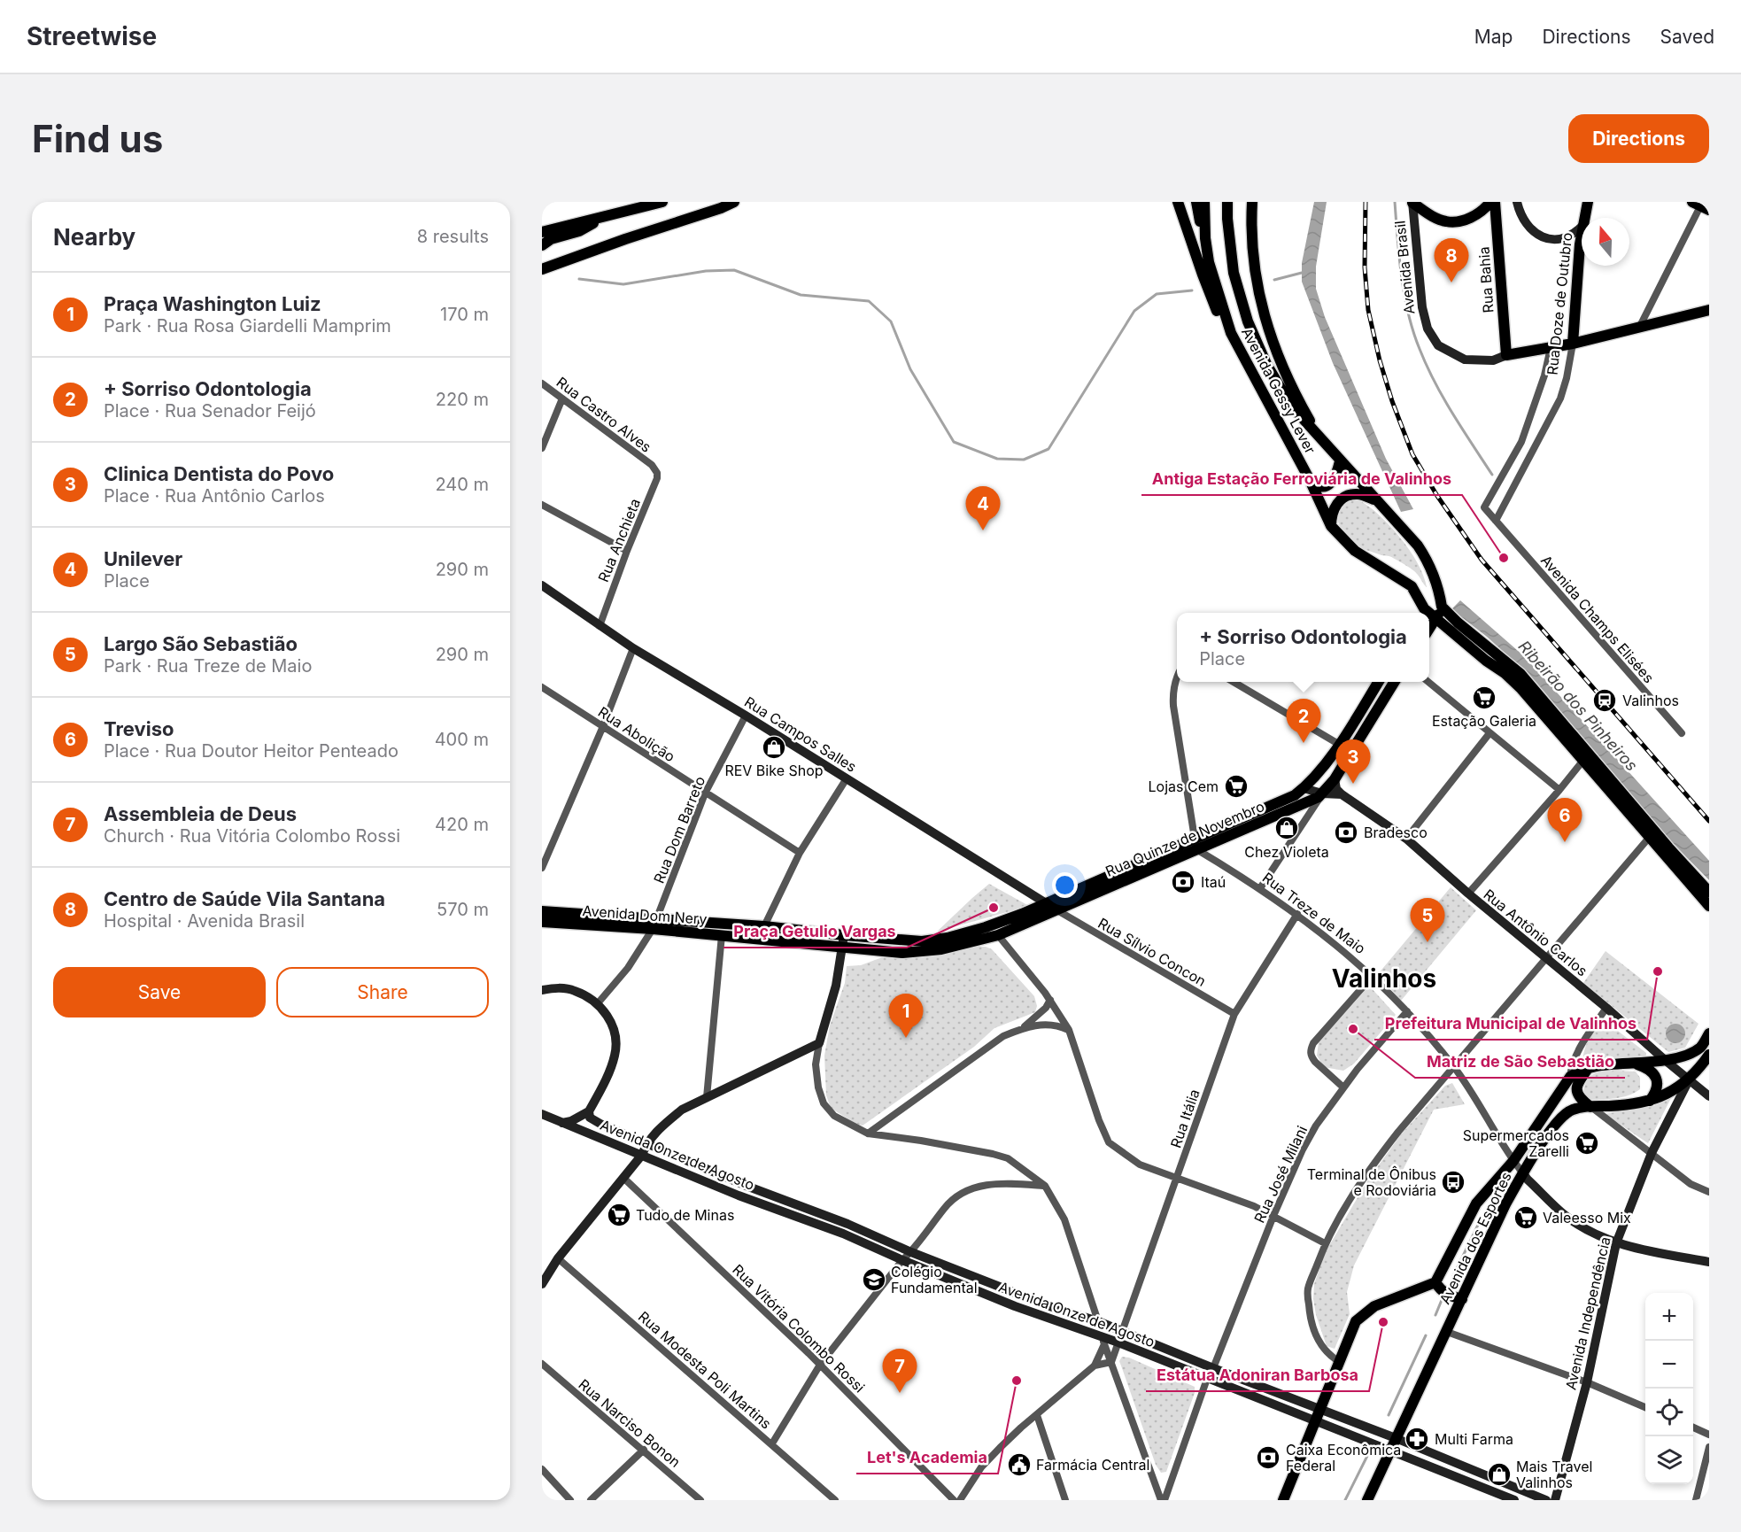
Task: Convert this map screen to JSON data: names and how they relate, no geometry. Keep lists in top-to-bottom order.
{
  "streets": {
    "main road": [
      "Avenida Brasil",
      "Rua Bahia",
      "Rua Doze de Outubro",
      "Avenida Gessy Lever",
      "Rua Campos Salles",
      "Rua Quinze de Novembro",
      "Rua Treze de Maio",
      "Avenida Dom Nery",
      "Rua Antônio Carlos",
      "Avenida Onze de Agosto",
      "Avenida dos Esportes",
      "Avenida Independência"
    ],
    "street": [
      "Rua Castro Alves",
      "Rua Anchieta",
      "Avenida Champs Elisées",
      "Rua Abolição",
      "Rua Dom Barreto",
      "Rua Sílvio Concon",
      "Rua Itália",
      "Rua José Milani",
      "Rua Vitória Colombo Rossi",
      "Rua Modesta Poli Martins",
      "Rua Narciso Bonon"
    ]
  },
  "crossings": [
    ["Avenida Brasil", "Rua Bahia"],
    ["Avenida Brasil", "Rua Doze de Outubro"],
    ["Rua Doze de Outubro", "Avenida Champs Elisées"],
    ["Rua Castro Alves", "Rua Anchieta"],
    ["Rua Anchieta", "Rua Campos Salles"],
    ["Rua Abolição", "Rua Dom Barreto"],
    ["Rua Campos Salles", "Rua Dom Barreto"],
    ["Rua Campos Salles", "Rua Quinze de Novembro"],
    ["Rua Campos Salles", "Avenida Dom Nery"],
    ["Rua Campos Salles", "Rua Sílvio Concon"],
    ["Rua Dom Barreto", "Avenida Dom Nery"],
    ["Rua Quinze de Novembro", "Rua Treze de Maio"],
    ["Rua Quinze de Novembro", "Avenida Dom Nery"],
    ["Rua Quinze de Novembro", "Rua Sílvio Concon"],
    ["Rua Treze de Maio", "Rua Itália"],
    ["Rua Treze de Maio", "Rua José Milani"],
    ["Rua Treze de Maio", "Avenida dos Esportes"],
    ["Rua Treze de Maio", "Avenida Independência"],
    ["Avenida Dom Nery", "Rua Sílvio Concon"],
    ["Rua Antônio Carlos", "Avenida dos Esportes"],
    ["Rua Antônio Carlos", "Avenida Independência"],
    ["Rua Sílvio Concon", "Rua Itália"],
    ["Rua Itália", "Avenida Onze de Agosto"],
    ["Avenida Onze de Agosto", "Rua José Milani"],
    ["Avenida Onze de Agosto", "Avenida dos Esportes"],
    ["Avenida dos Esportes", "Avenida Independência"]
  ],
  "districts": ["Valinhos"],
  "water": ["Ribeirão dos Pinheiros"],
  "places": {
    "other": [
      "Antiga Estação Ferroviária de Valinhos",
      "Praça Getulio Vargas",
      "Prefeitura Municipal de Valinhos",
      "Matriz de São Sebastião",
      "Estátua Adoniran Barbosa",
      "Let's Academia"
    ],
    "supermarket": [
      "Estação Galeria",
      "Lojas Cem",
      "Supermercados Zarelli",
      "Tudo de Minas",
      "Valeesso Mix"
    ],
    "station": ["Valinhos"],
    "shop": ["REV Bike Shop", "Chez Violeta", "Mais Travel Valinhos"],
    "bank": ["Bradesco", "Itaú", "Caixa Econômica Federal"],
    "bus stop": ["Terminal de Ônibus e Rodoviária"],
    "school or university": ["Colégio Fundamental"],
    "pharmacy": ["Multi Farma"],
    "public building": ["Farmácia Central"]
  },
  "north": "top",
  "page": {
    "header": "Streetwise",
    "nav": ["Map", "Directions", "Saved"],
    "buttons": [
      "Directions",
      ["Save", "Share"]
    ],
    "title": "Find us",
    "heading": ["Nearby", "8 results"],
    "pins": [
      "8",
      "4",
      "2",
      "3",
      "6",
      "5",
      "1",
      "7"
    ],
    "list": [
      {
        "mark": "1",
        "name": "Praça Washington Luiz",
        "note": "Park · Rua Rosa Giardelli Mamprim",
        "value": "170 m"
      },
      {
        "mark": "2",
        "name": "+ Sorriso Odontologia",
        "note": "Place · Rua Senador Feijó",
        "value": "220 m"
      },
      {
        "mark": "3",
        "name": "Clinica Dentista do Povo",
        "note": "Place · Rua Antônio Carlos",
        "value": "240 m"
      },
      {
        "mark": "4",
        "name": "Unilever",
        "note": "Place",
        "value": "290 m"
      },
      {
        "mark": "5",
        "name": "Largo São Sebastião",
        "note": "Park · Rua Treze de Maio",
        "value": "290 m"
      },
      {
        "mark": "6",
        "name": "Treviso",
        "note": "Place · Rua Doutor Heitor Penteado",
        "value": "400 m"
      },
      {
        "mark": "7",
        "name": "Assembleia de Deus",
        "note": "Church · Rua Vitória Colombo Rossi",
        "value": "420 m"
      },
      {
        "mark": "8",
        "name": "Centro de Saúde Vila Santana",
        "note": "Hospital · Avenida Brasil",
        "value": "570 m"
      }
    ],
    "popup": ["+ Sorriso Odontologia", "Place"],
    "map_buttons": ["+", "−"]
  }
}
